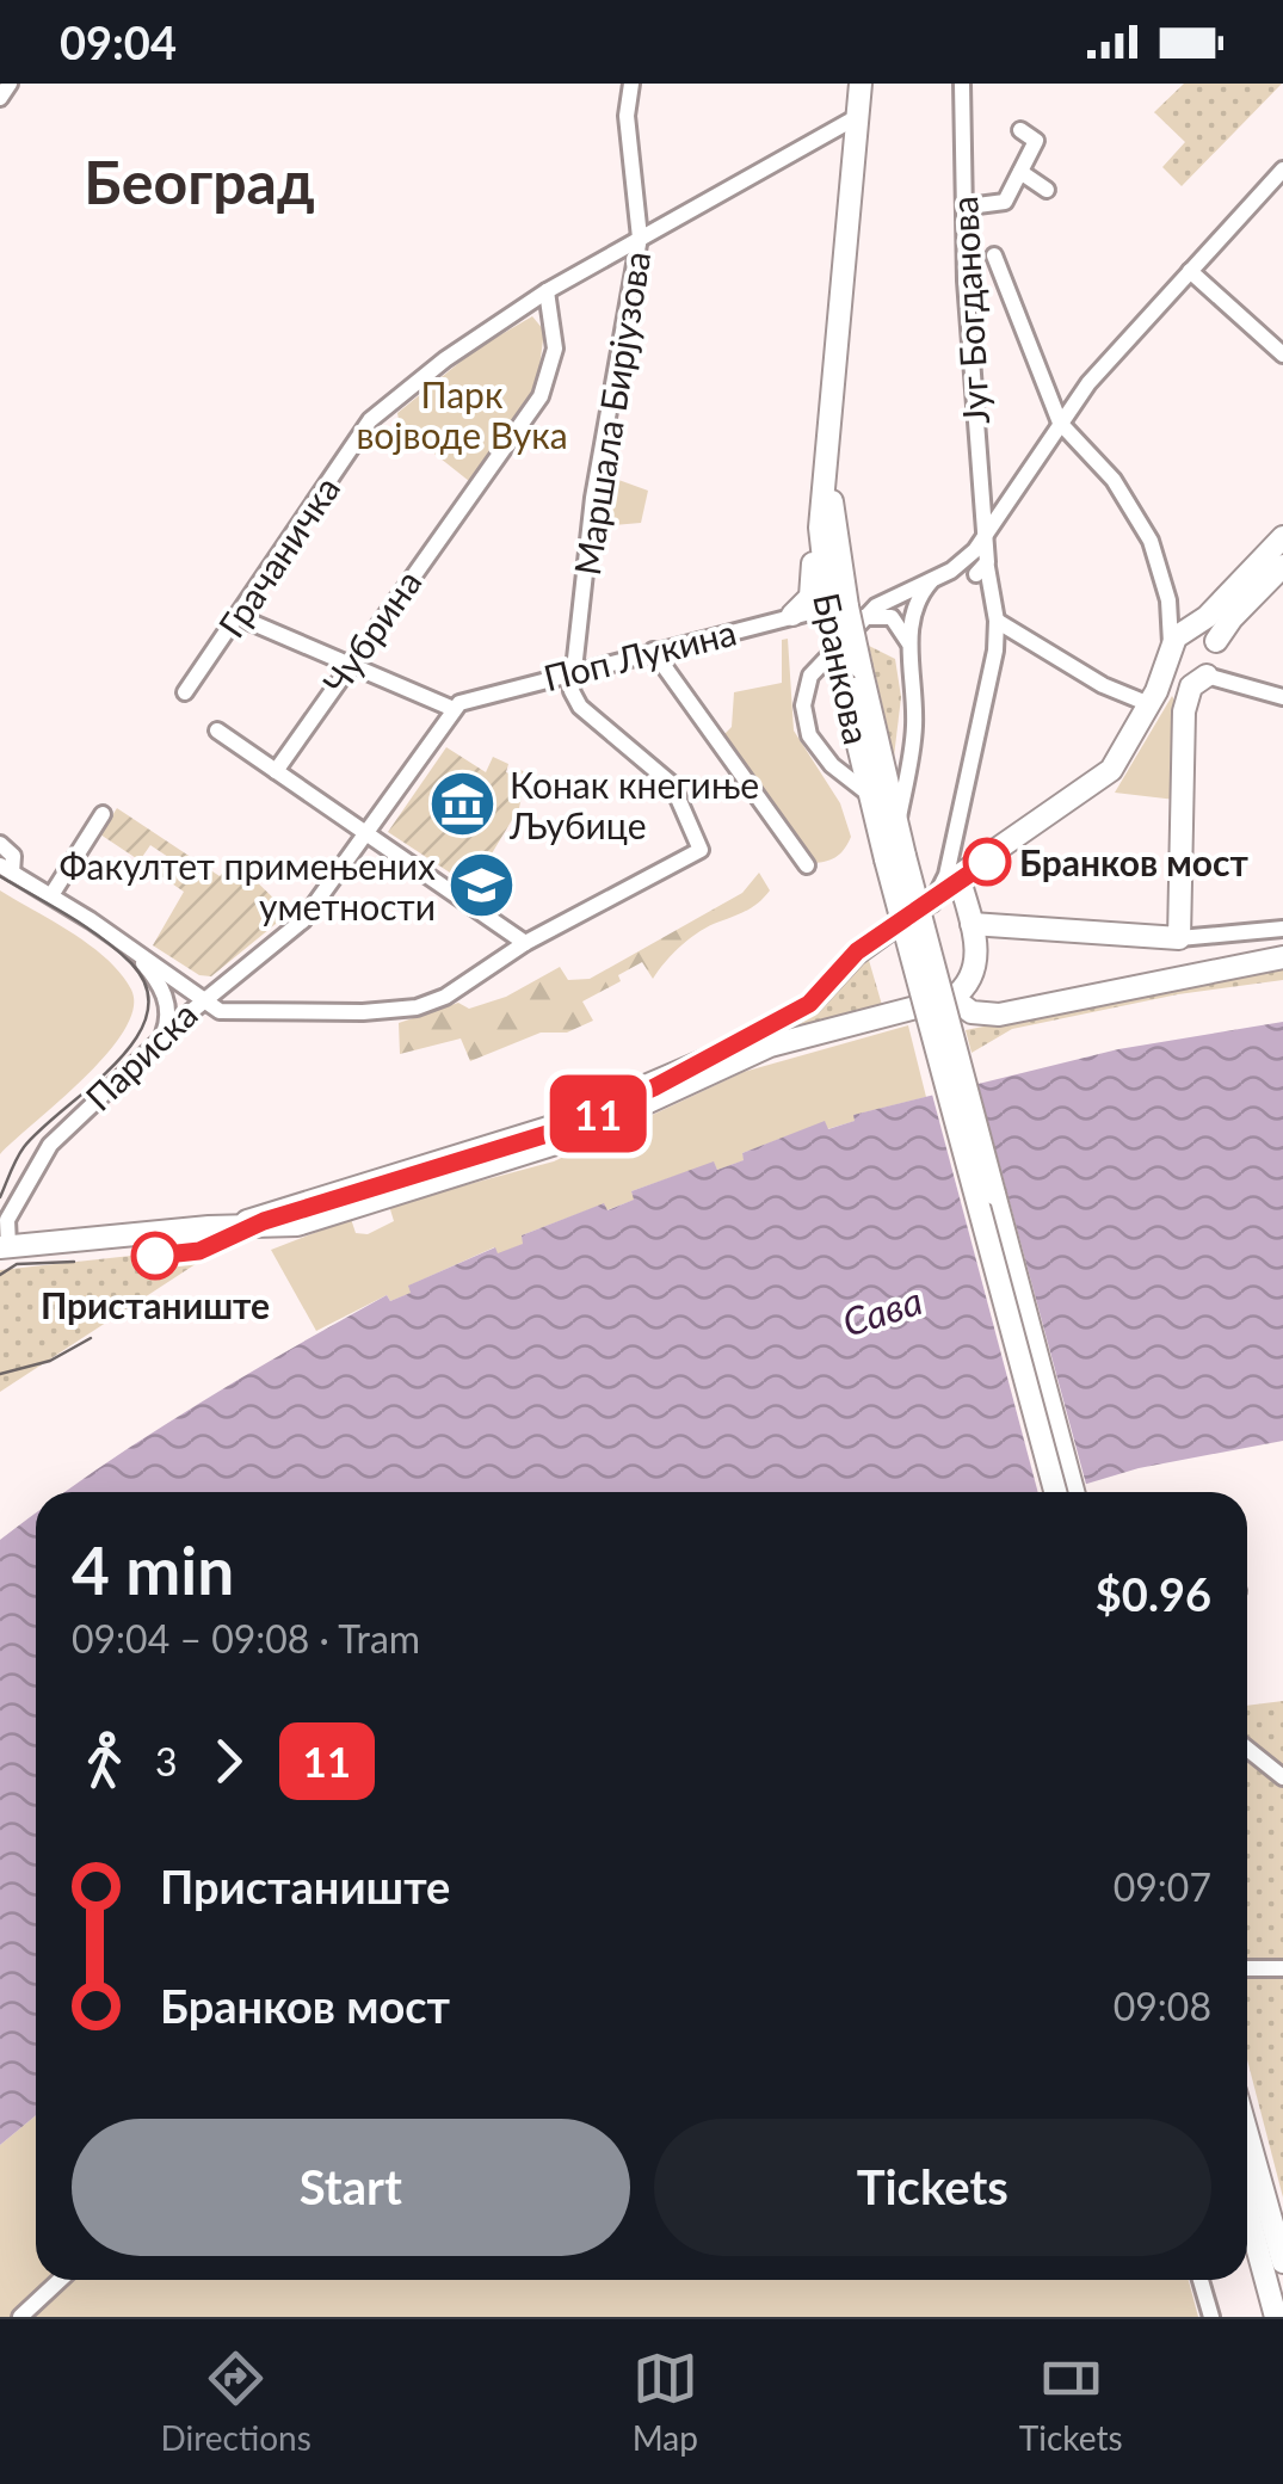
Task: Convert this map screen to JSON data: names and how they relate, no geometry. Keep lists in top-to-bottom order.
{
  "streets": {
    "main road": ["Бранкова"],
    "street": [
      "Југ Богданова",
      "Маршала Бирјузова",
      "Грачаничка",
      "Чубрина",
      "Поп Лукина",
      "Париска"
    ]
  },
  "crossings": [
    ["Југ Богданова", "Поп Лукина"],
    ["Маршала Бирјузова", "Грачаничка"],
    ["Маршала Бирјузова", "Поп Лукина"],
    ["Грачаничка", "Чубрина"],
    ["Грачаничка", "Бранкова"],
    ["Поп Лукина", "Бранкова"]
  ],
  "districts": ["Београд"],
  "water": ["Сава"],
  "parks": ["Парк војводе Вука"],
  "places": {
    "museum": ["Конак кнегиње Љубице"],
    "other": ["Бранков мост", "Пристаниште"],
    "school or university": ["Факултет примењених уметности"]
  },
  "lines": ["tram line 11"],
  "page": {
    "status": "09:04",
    "on_map": "11",
    "heading": ["4 min", "09:04 – 09:08 · Tram", "$0.96"],
    "legs": ["3", "11"],
    "list": [
      {
        "name": "Пристаниште",
        "value": "09:07"
      },
      {
        "name": "Бранков мост",
        "value": "09:08"
      }
    ],
    "buttons": ["Start", "Tickets"],
    "tabs": ["Directions", "Map", "Tickets"]
  }
}
